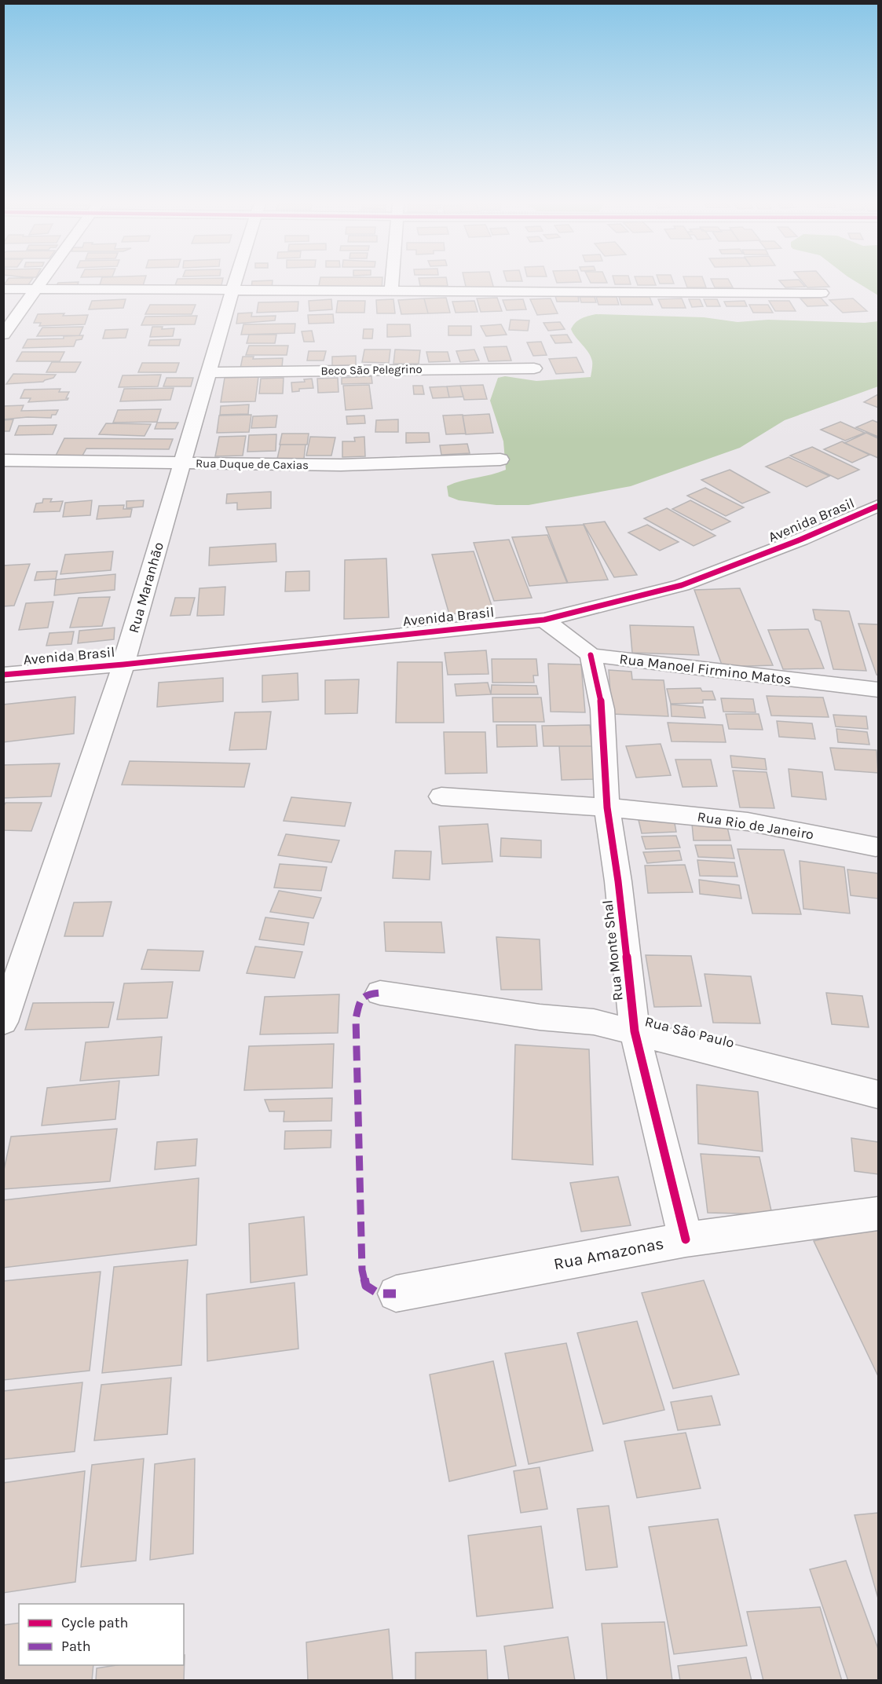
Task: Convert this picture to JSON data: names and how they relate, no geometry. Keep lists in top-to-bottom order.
{
  "streets": {
    "street": [
      "Beco São Pelegrino",
      "Rua Duque de Caxias",
      "Avenida Brasil",
      "Rua Maranhão",
      "Rua Manoel Firmino Matos",
      "Rua Rio de Janeiro",
      "Rua Monte Shal",
      "Rua São Paulo",
      "Rua Amazonas"
    ]
  },
  "crossings": [
    ["Beco São Pelegrino", "Rua Maranhão"],
    ["Rua Duque de Caxias", "Rua Maranhão"],
    ["Avenida Brasil", "Rua Maranhão"],
    ["Rua Manoel Firmino Matos", "Rua Monte Shal"],
    ["Rua Rio de Janeiro", "Rua Monte Shal"],
    ["Rua Monte Shal", "Rua São Paulo"],
    ["Rua Monte Shal", "Rua Amazonas"]
  ],
  "legend": ["Cycle path", "Path"]
}
